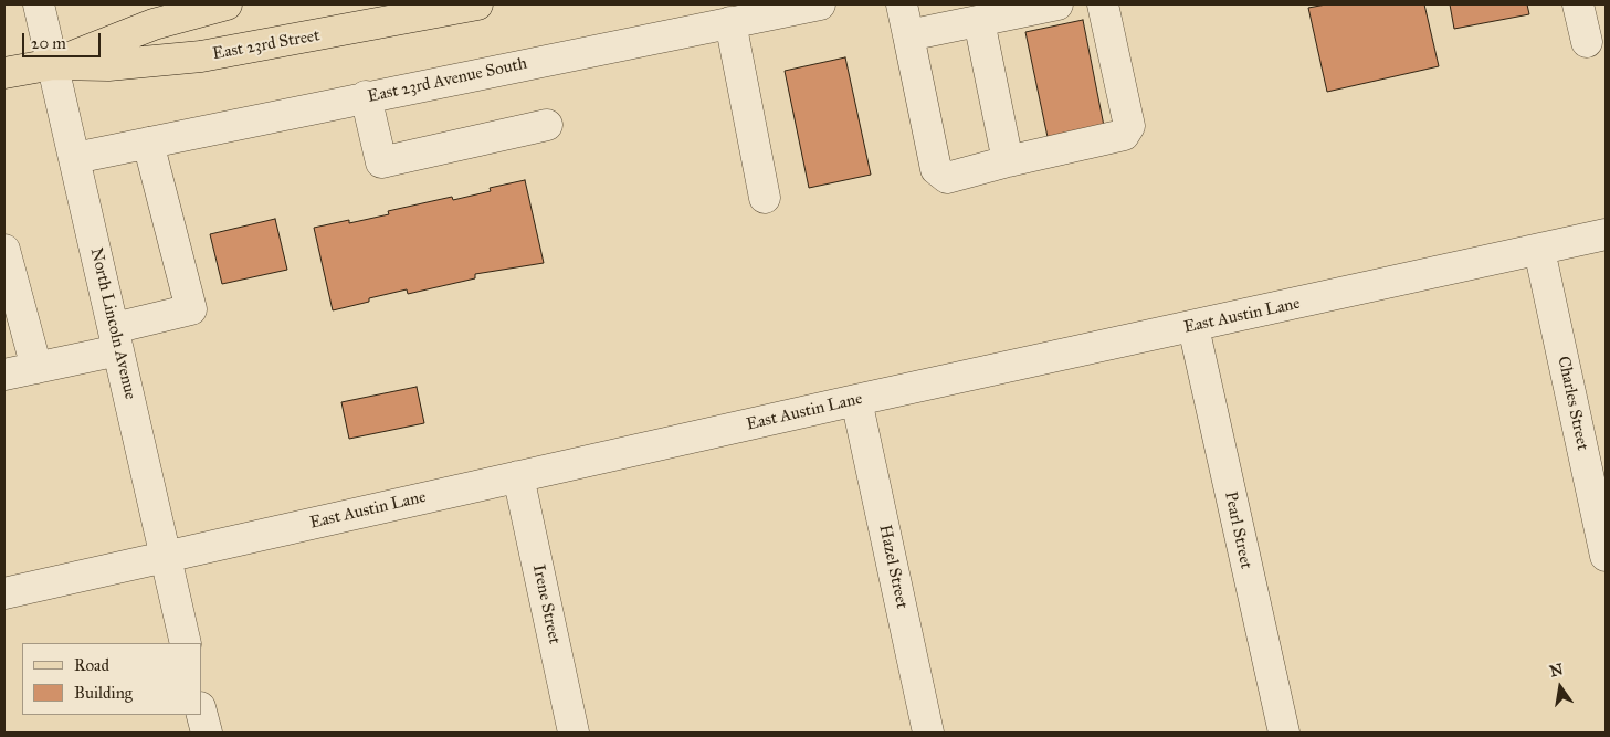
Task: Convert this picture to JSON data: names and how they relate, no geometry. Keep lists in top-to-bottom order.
{
  "streets": {
    "main road": ["East 23rd Street"],
    "street": [
      "East 23rd Avenue South",
      "East Austin Lane",
      "North Lincoln Avenue",
      "Charles Street",
      "Pearl Street",
      "Hazel Street",
      "Irene Street"
    ]
  },
  "crossings": [
    ["East 23rd Street", "North Lincoln Avenue"],
    ["East 23rd Avenue South", "North Lincoln Avenue"],
    ["East Austin Lane", "North Lincoln Avenue"],
    ["East Austin Lane", "Charles Street"],
    ["East Austin Lane", "Pearl Street"],
    ["East Austin Lane", "Hazel Street"],
    ["East Austin Lane", "Irene Street"]
  ],
  "legend": ["Road", "Building"],
  "scale_bar": "20 m",
  "north": "top"
}
